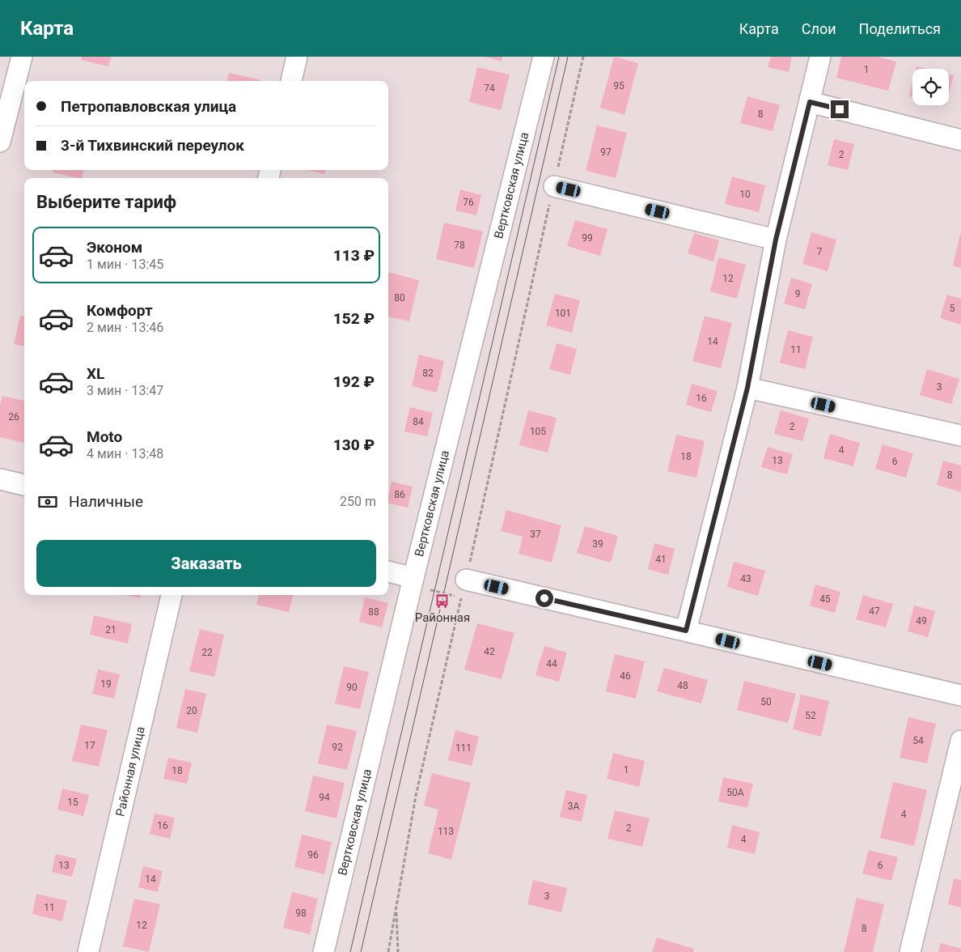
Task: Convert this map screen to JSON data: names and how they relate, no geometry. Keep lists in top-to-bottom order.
{
  "streets": {
    "street": ["Вертковская улица", "Районная улица"]
  },
  "places": {
    "bus stop": ["Районная"]
  },
  "house_numbers": [
    "1",
    "95",
    "74",
    "8",
    "97",
    "2",
    "10",
    "76",
    "99",
    "78",
    "7",
    "12",
    "9",
    "80",
    "5",
    "101",
    "14",
    "11",
    "82",
    "3",
    "16",
    "26",
    "84",
    "2",
    "105",
    "4",
    "18",
    "13",
    "6",
    "8",
    "86",
    "37",
    "39",
    "41",
    "43",
    "45",
    "47",
    "88",
    "49",
    "21",
    "42",
    "22",
    "44",
    "46",
    "19",
    "48",
    "90",
    "50",
    "20",
    "52",
    "54",
    "17",
    "92",
    "111",
    "1",
    "18",
    "50А",
    "94",
    "15",
    "3А",
    "4",
    "16",
    "2",
    "113",
    "4",
    "96",
    "13",
    "6",
    "14",
    "3",
    "11",
    "98",
    "12",
    "8"
  ],
  "page": {
    "header": "Карта",
    "nav": ["Карта", "Слои", "Поделиться"],
    "banner": ["Петропавловская улица", "3-й Тихвинский переулок"],
    "heading": "Выберите тариф",
    "list": [
      {
        "name": "Эконом",
        "note": "1 мин · 13:45",
        "value": "113 ₽"
      },
      {
        "name": "Комфорт",
        "note": "2 мин · 13:46",
        "value": "152 ₽"
      },
      {
        "name": "XL",
        "note": "3 мин · 13:47",
        "value": "192 ₽"
      },
      {
        "name": "Moto",
        "note": "4 мин · 13:48",
        "value": "130 ₽"
      }
    ],
    "pay": ["Наличные", "250 m"],
    "buttons": "Заказать"
  }
}
